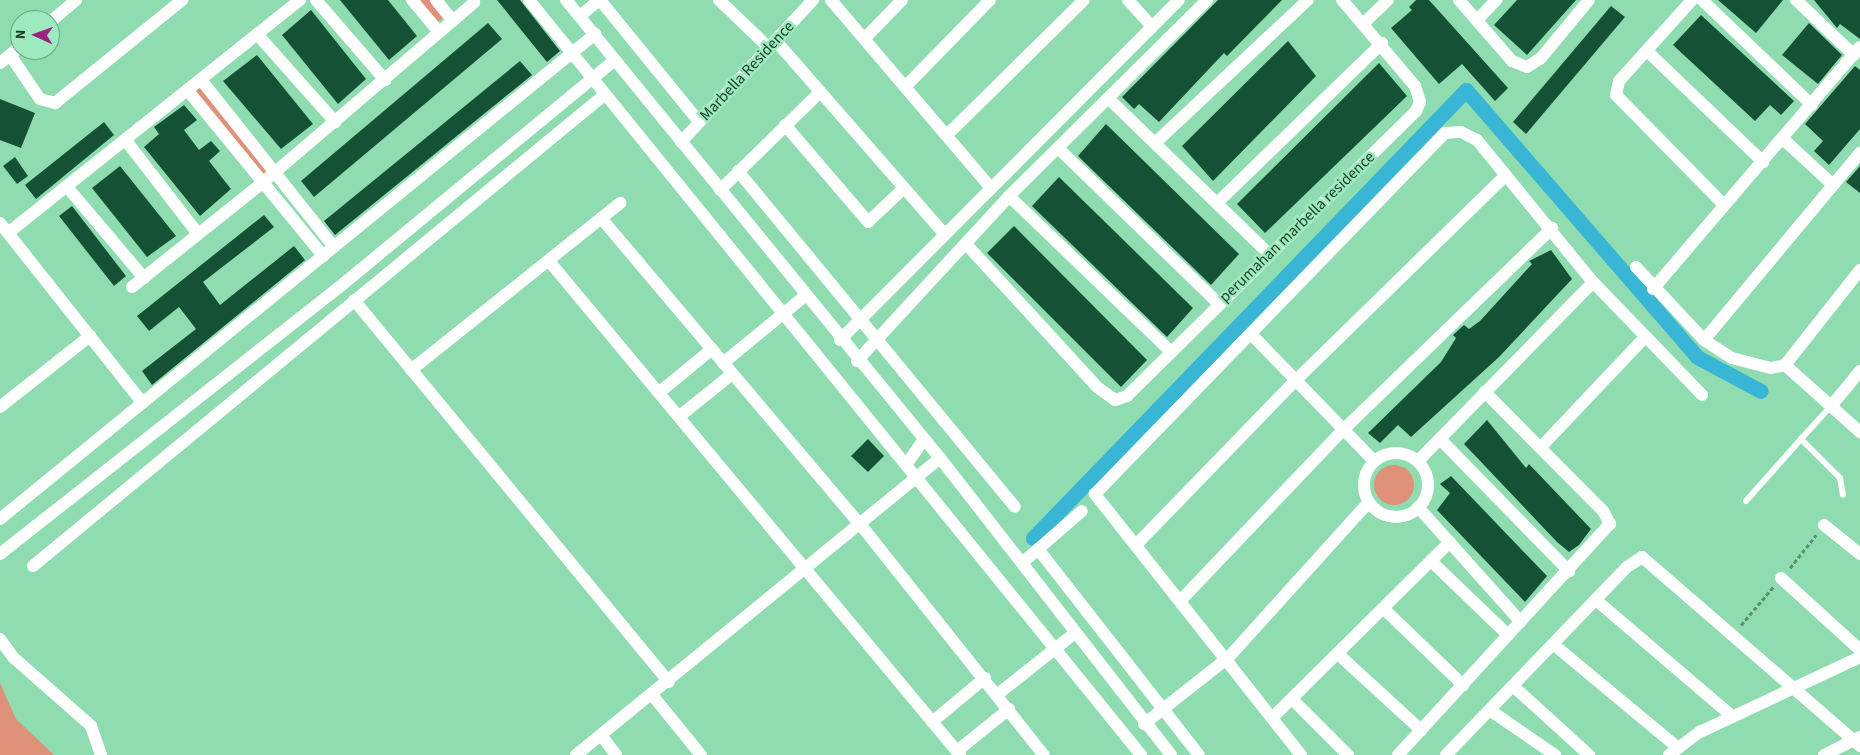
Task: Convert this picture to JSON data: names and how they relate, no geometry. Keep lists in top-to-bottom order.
{
  "streets": {
    "street": ["Marbella Residence", "perumahan marbella residence"]
  },
  "north": "left"
}
